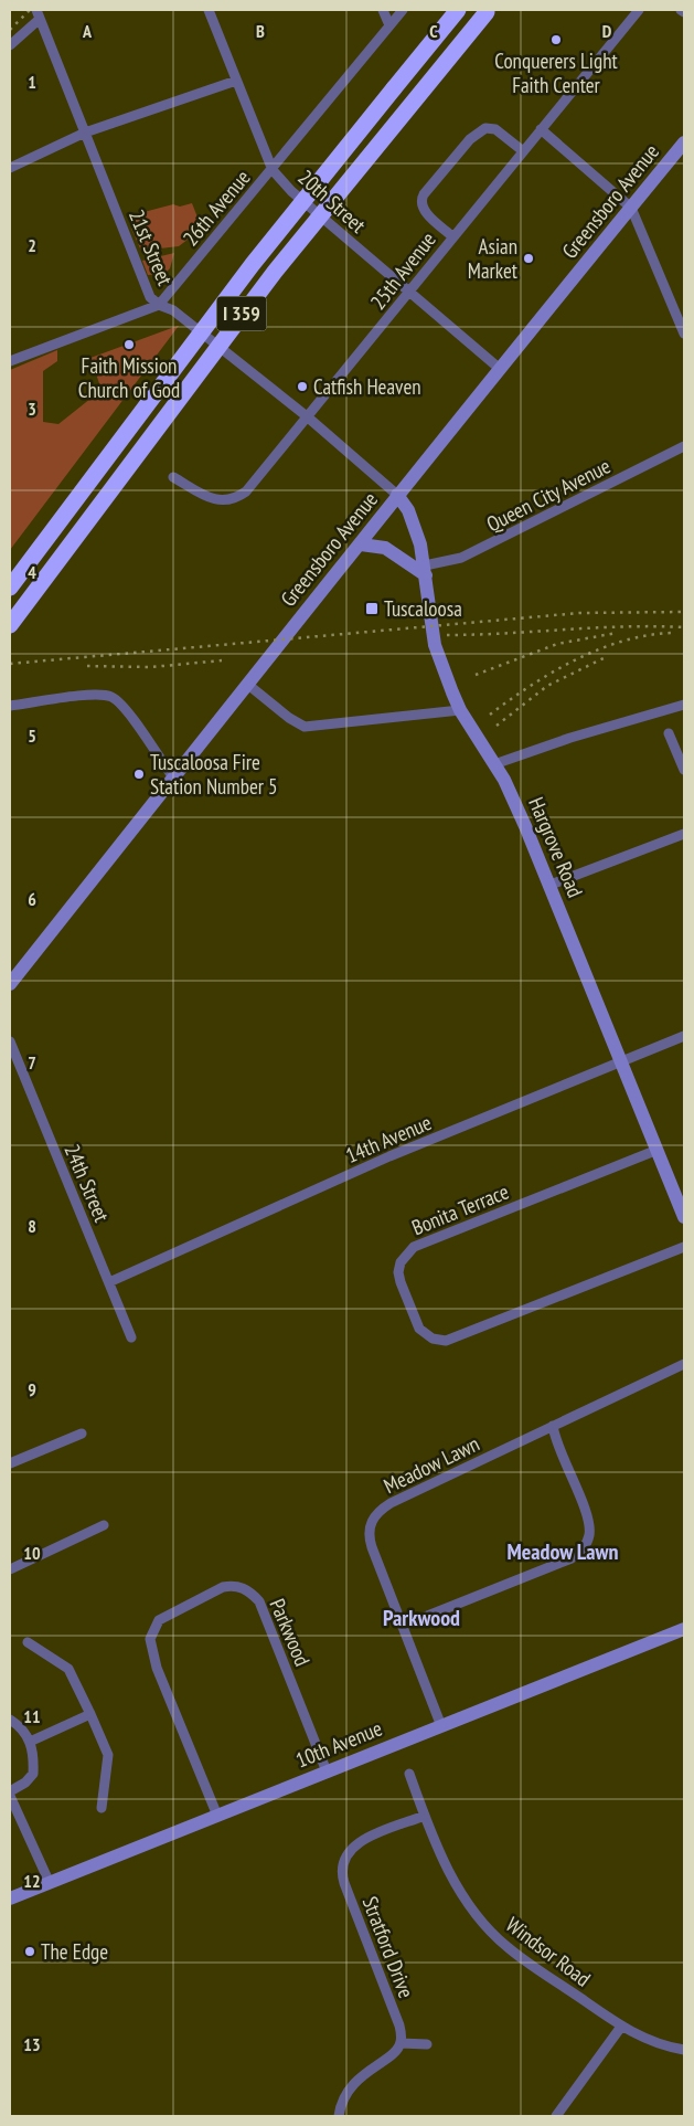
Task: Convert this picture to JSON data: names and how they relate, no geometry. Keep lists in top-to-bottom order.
{
  "streets": {
    "highway": ["I 359"],
    "main road": ["Greensboro Avenue", "Hargrove Road", "10th Avenue"],
    "street": [
      "20th Street",
      "26th Avenue",
      "21st Street",
      "25th Avenue",
      "Queen City Avenue",
      "14th Avenue",
      "24th Street",
      "Bonita Terrace",
      "Meadow Lawn",
      "Parkwood",
      "Stratford Drive",
      "Windsor Road"
    ]
  },
  "crossings": [
    ["20th Street", "Greensboro Avenue"],
    ["20th Street", "26th Avenue"],
    ["20th Street", "25th Avenue"],
    ["Greensboro Avenue", "21st Street"],
    ["Greensboro Avenue", "Hargrove Road"],
    ["26th Avenue", "21st Street"],
    ["21st Street", "25th Avenue"],
    ["21st Street", "Hargrove Road"],
    ["Queen City Avenue", "Hargrove Road"],
    ["Hargrove Road", "14th Avenue"],
    ["Hargrove Road", "Bonita Terrace"],
    ["14th Avenue", "24th Street"],
    ["Meadow Lawn", "10th Avenue"],
    ["Parkwood", "10th Avenue"],
    ["Stratford Drive", "Windsor Road"]
  ],
  "districts": ["Meadow Lawn", "Parkwood"],
  "places": {
    "other": [
      "Conquerers Light Faith Center",
      "Asian Market",
      "Faith Mission Church of God",
      "Catfish Heaven",
      "Tuscaloosa Fire Station Number 5",
      "The Edge"
    ],
    "transit": ["Tuscaloosa"]
  },
  "grid": {
    "columns": [
      "A",
      "B",
      "C",
      "D"
    ],
    "rows": [
      "1",
      "2",
      "3",
      "4",
      "5",
      "6",
      "7",
      "8",
      "9",
      "10",
      "11",
      "12",
      "13"
    ]
  }
}
